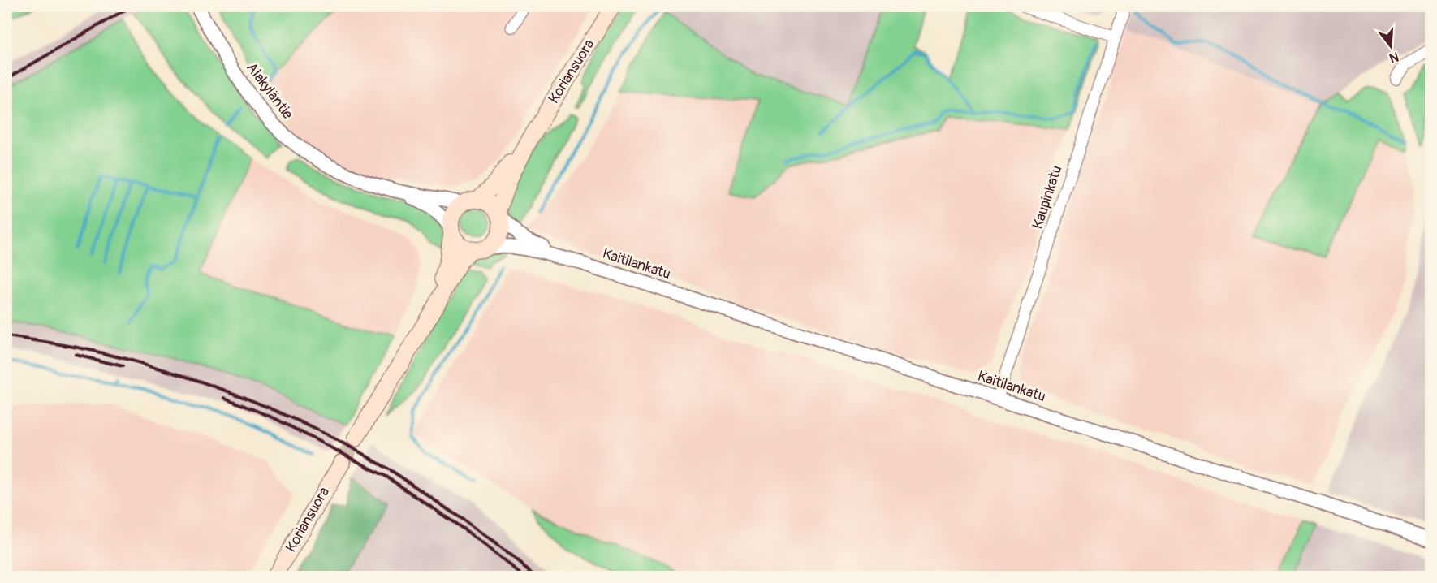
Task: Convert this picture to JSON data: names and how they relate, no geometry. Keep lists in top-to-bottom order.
{
  "streets": {
    "main road": ["Koriansuora"],
    "street": ["Alakyläntie", "Kaupinkatu", "Kaitilankatu"]
  },
  "crossings": [
    ["Koriansuora", "Alakyläntie"],
    ["Koriansuora", "Kaitilankatu"],
    ["Alakyläntie", "Kaitilankatu"],
    ["Kaupinkatu", "Kaitilankatu"]
  ],
  "north": "bottom"
}
